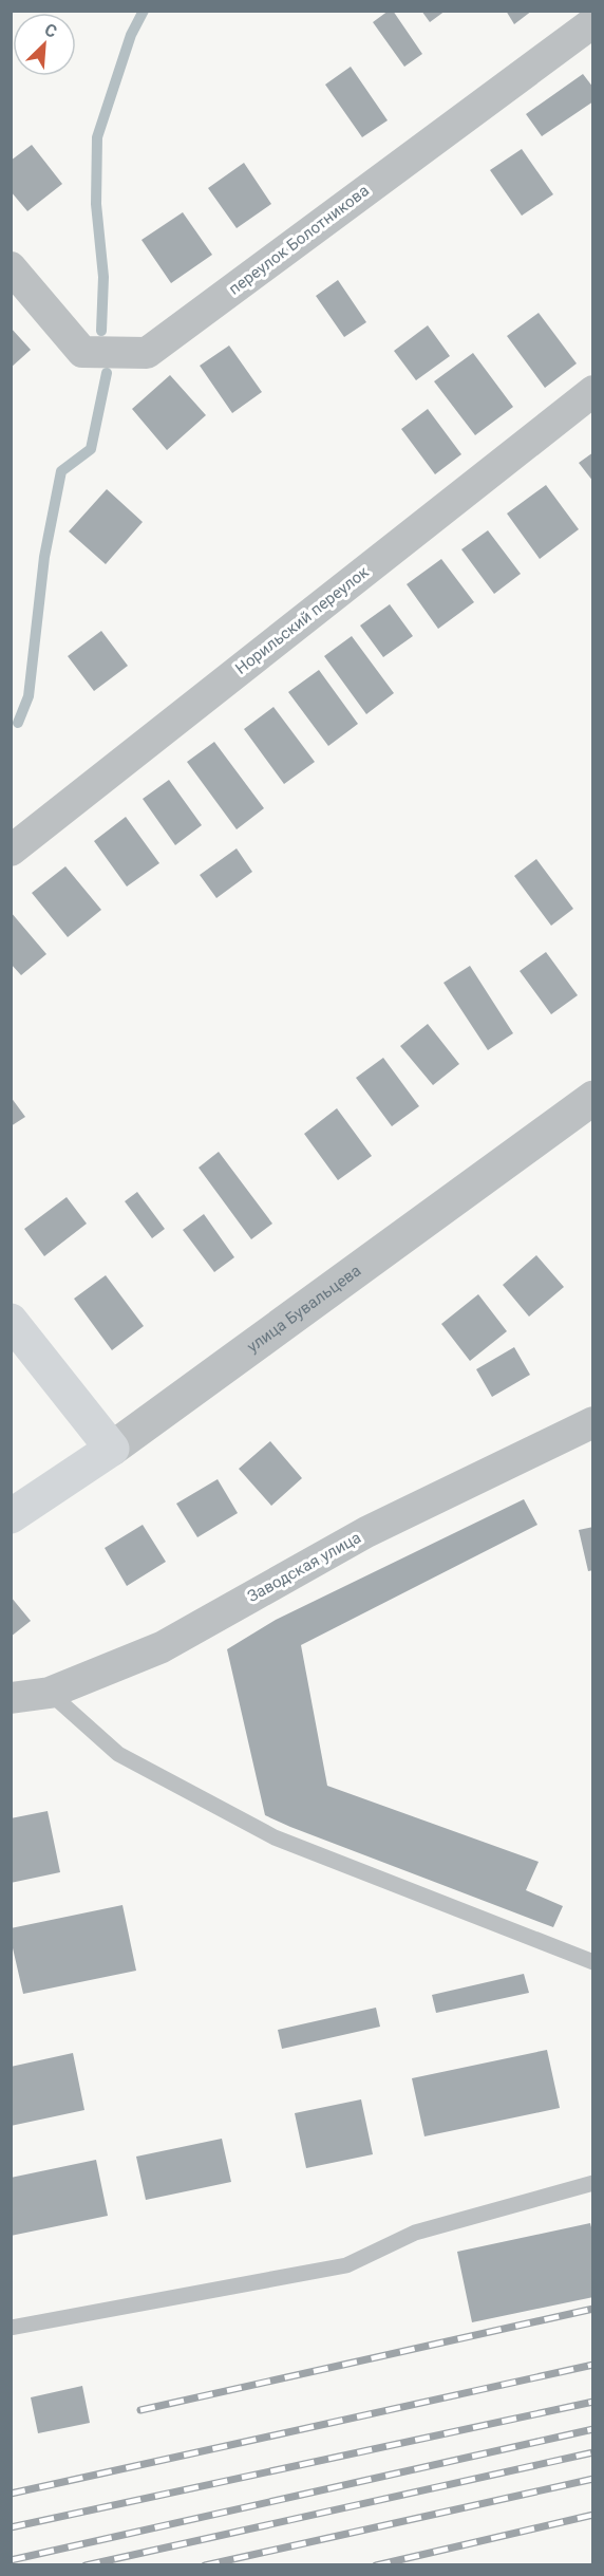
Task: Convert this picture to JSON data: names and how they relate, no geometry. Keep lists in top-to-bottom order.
{
  "streets": {
    "main road": ["улица Бувальцева"],
    "street": ["переулок Болотникова", "Норильский переулок", "Заводская улица"]
  },
  "north": "top right"
}
